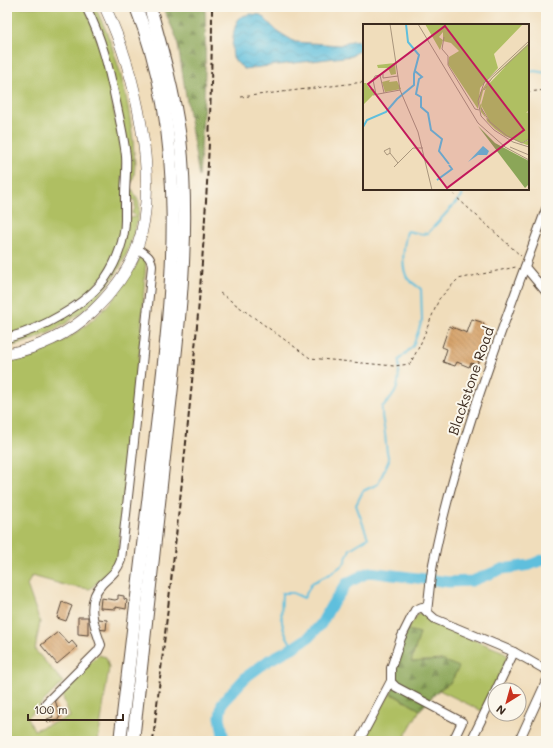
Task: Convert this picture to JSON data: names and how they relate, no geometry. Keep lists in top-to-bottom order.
{
  "streets": {
    "street": ["Blackstone Road"]
  },
  "scale_bar": "100 m",
  "north": "bottom left"
}
